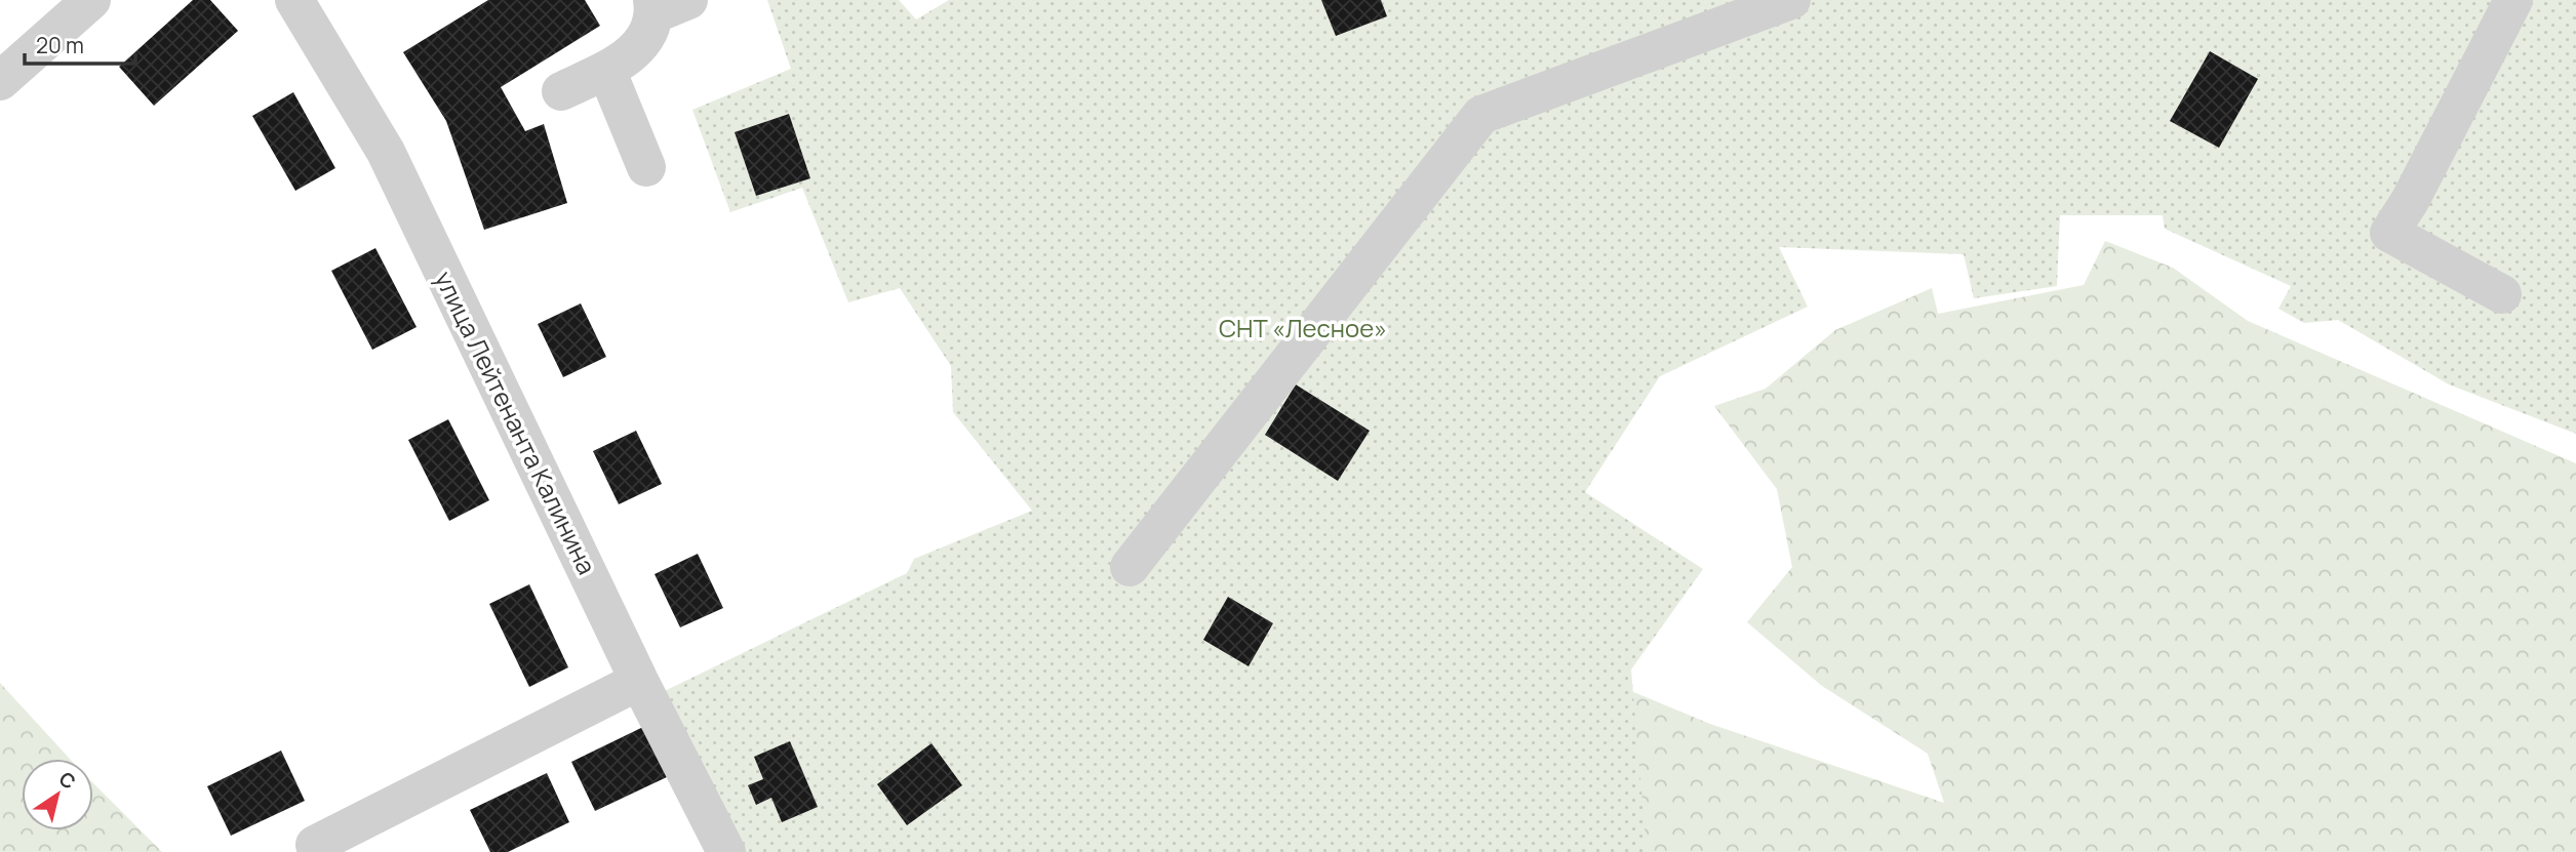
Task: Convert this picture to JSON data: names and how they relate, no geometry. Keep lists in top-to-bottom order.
{
  "streets": {
    "street": ["улица Лейтенанта Калинина"]
  },
  "parks": ["СНТ «Лесное»"],
  "scale_bar": "20 m",
  "north": "top right"
}
